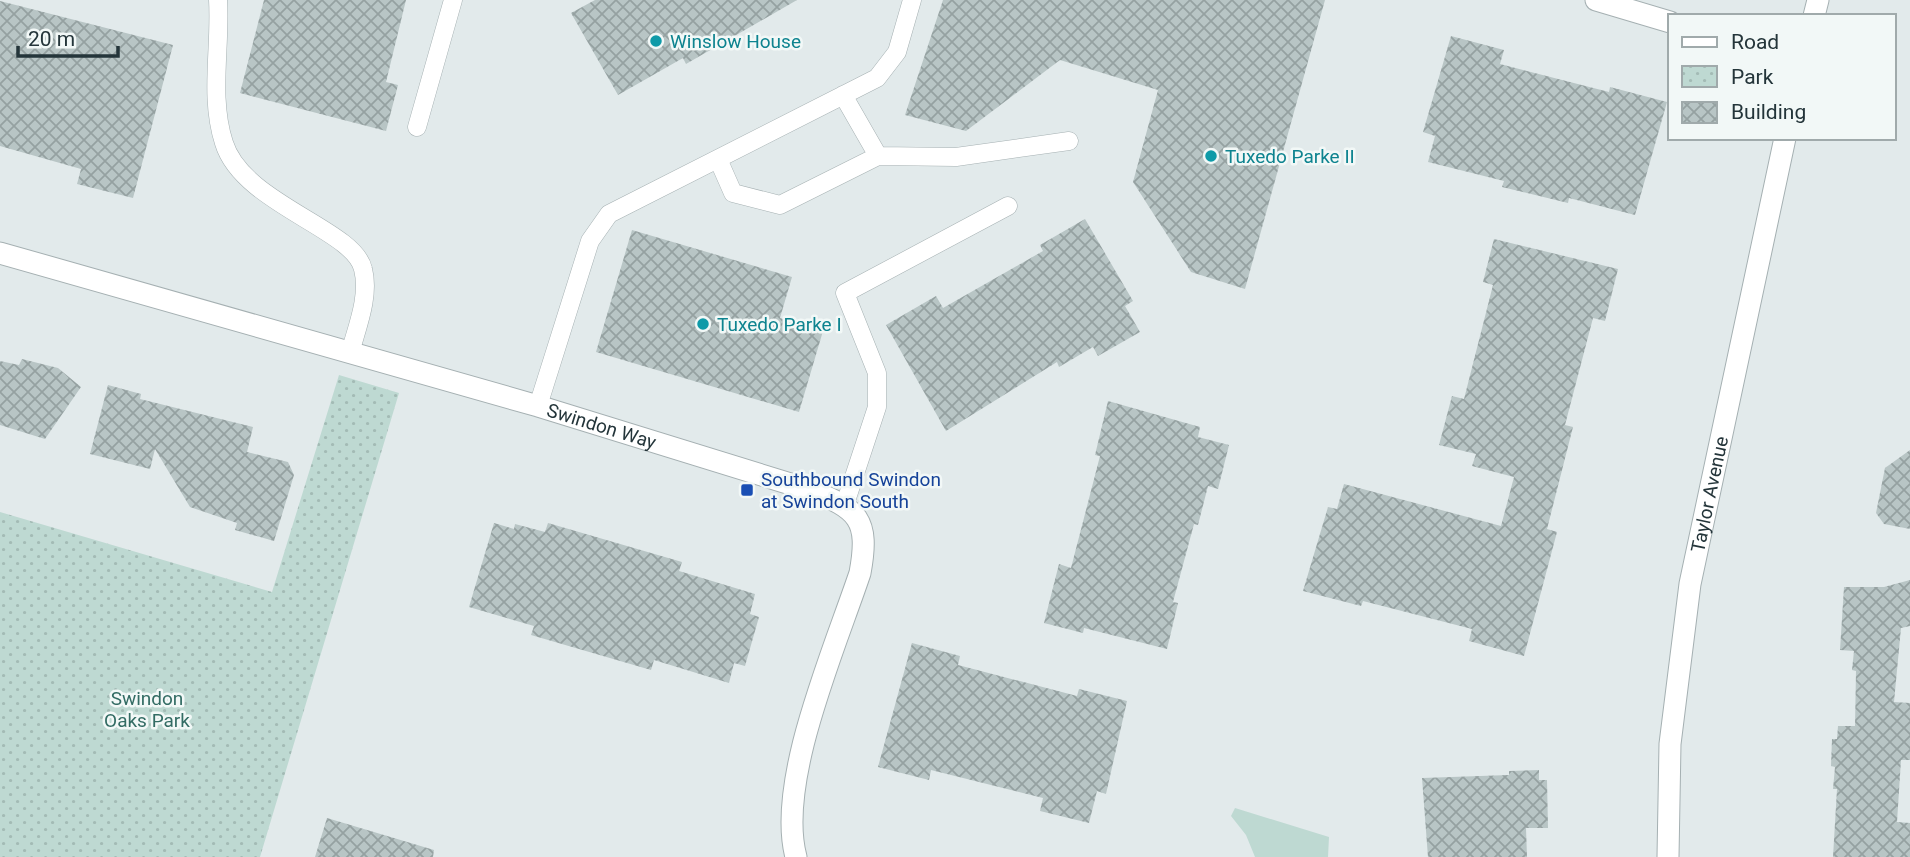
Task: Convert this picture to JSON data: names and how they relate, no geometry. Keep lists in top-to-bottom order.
{
  "streets": {
    "street": ["Swindon Way", "Taylor Avenue"]
  },
  "parks": ["Swindon Oaks Park"],
  "places": {
    "other": ["Winslow House", "Tuxedo Parke II", "Tuxedo Parke I"],
    "transit": ["Southbound Swindon at Swindon South"]
  },
  "legend": ["Road", "Park", "Building"],
  "scale_bar": "20 m"
}
